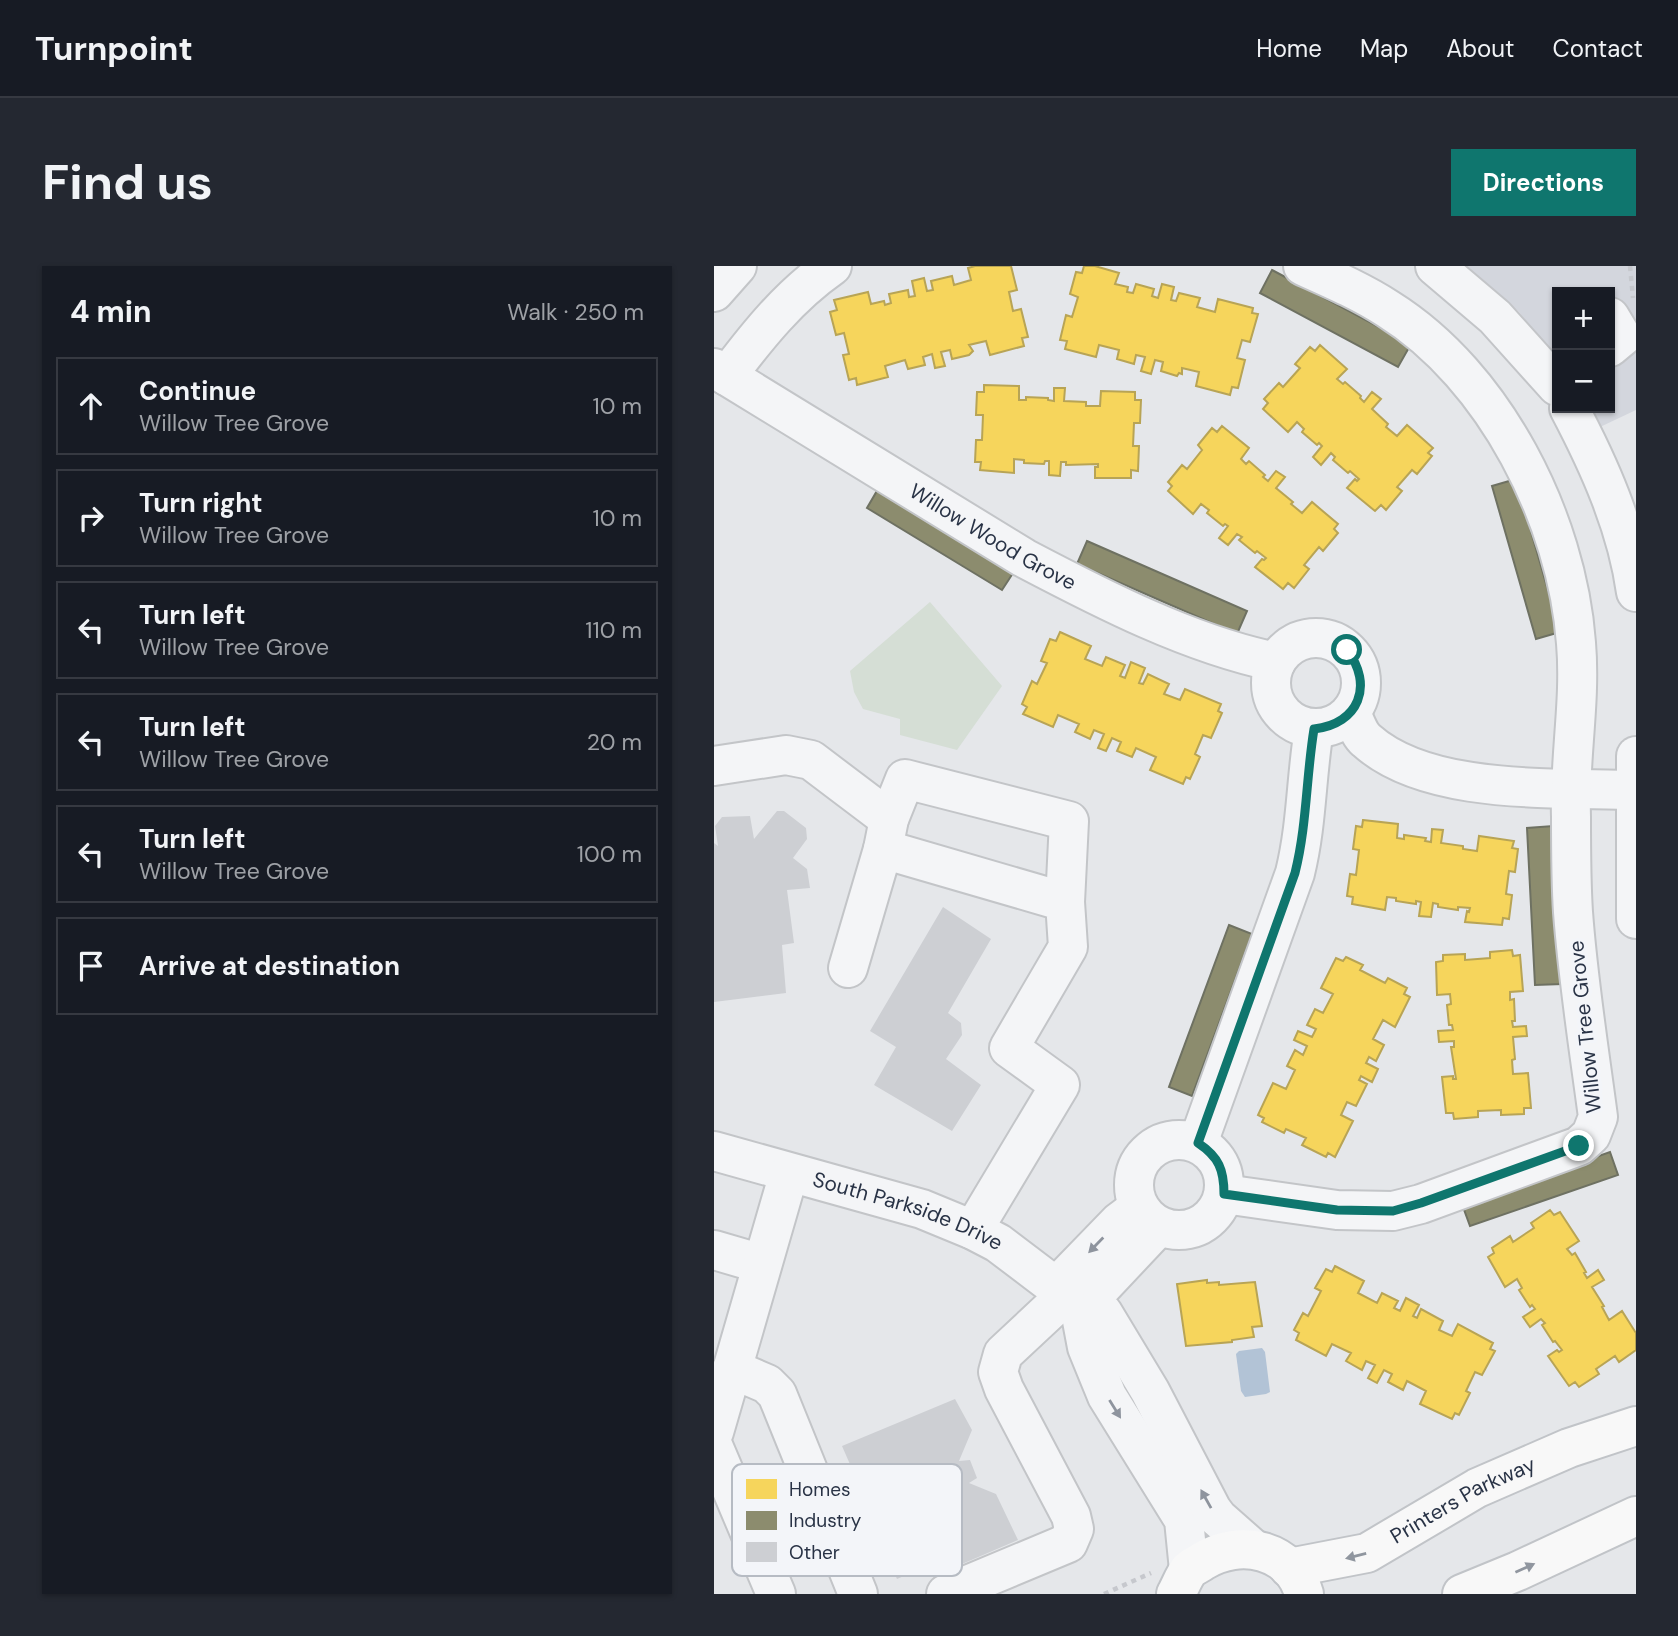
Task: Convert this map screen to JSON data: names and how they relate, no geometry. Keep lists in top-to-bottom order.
{
  "streets": {
    "main road": ["South Parkside Drive", "Printers Parkway"],
    "street": ["Willow Wood Grove", "Willow Tree Grove"]
  },
  "crossings": [
    ["South Parkside Drive", "Printers Parkway"]
  ],
  "legend": ["Homes", "Industry", "Other"],
  "page": {
    "header": "Turnpoint",
    "nav": [
      "Home",
      "Map",
      "About",
      "Contact"
    ],
    "buttons": "Directions",
    "title": "Find us",
    "heading": ["4 min", "Walk · 250 m"],
    "map_buttons": ["+", "−"],
    "list": [
      ["Continue", "Willow Tree Grove", "10 m"],
      ["Turn right", "Willow Tree Grove", "10 m"],
      ["Turn left", "Willow Tree Grove", "110 m"],
      ["Turn left", "Willow Tree Grove", "20 m"],
      ["Turn left", "Willow Tree Grove", "100 m"],
      "Arrive at destination"
    ]
  }
}
